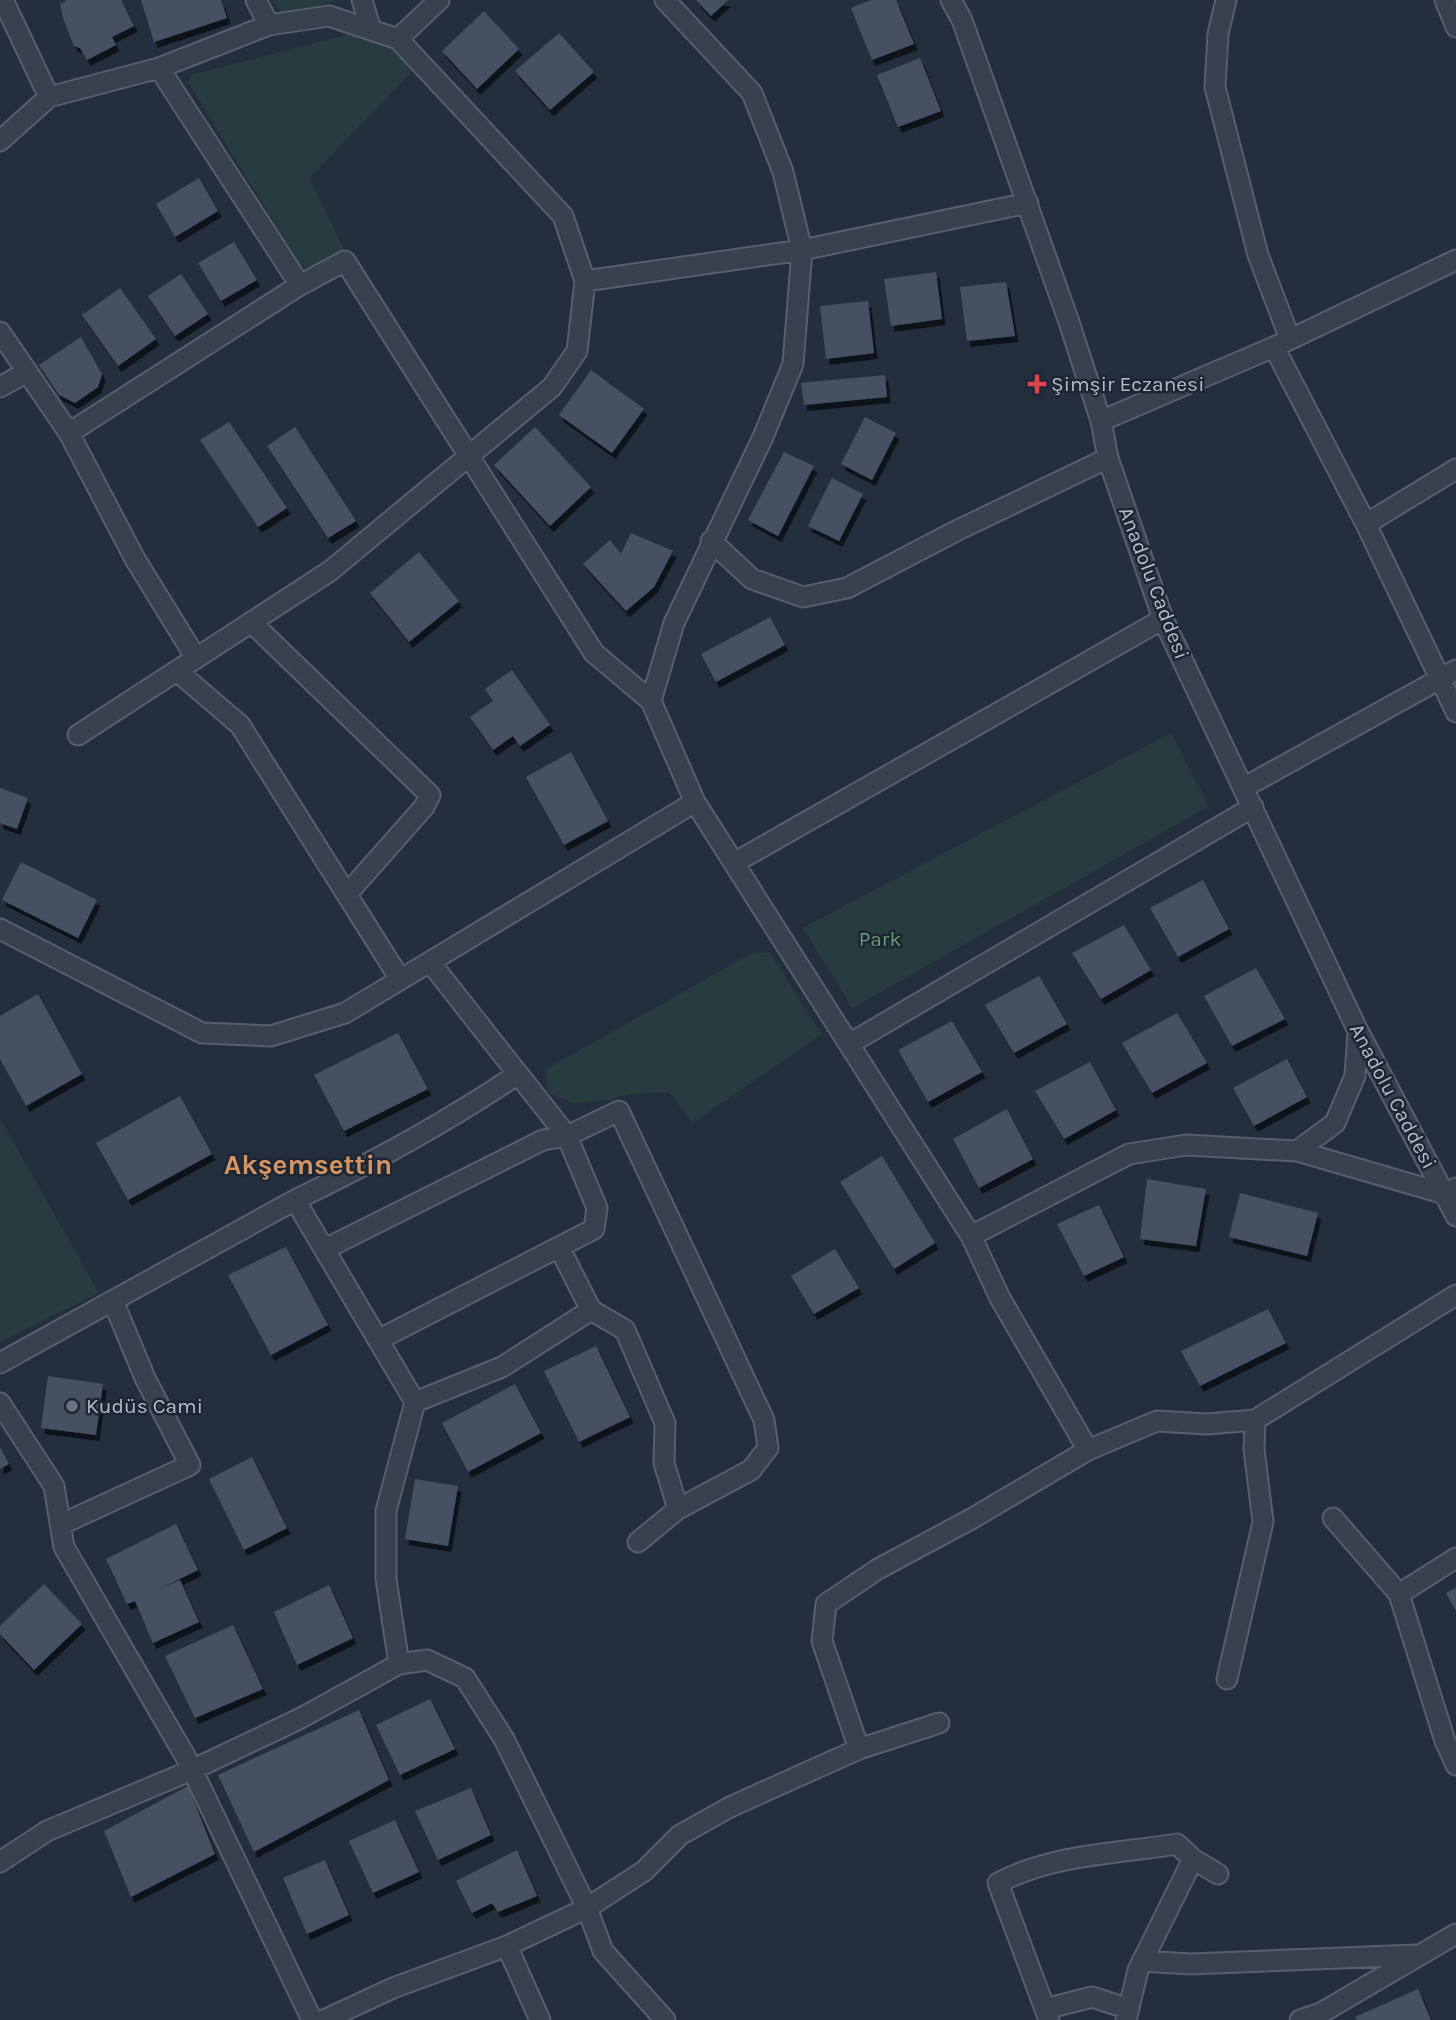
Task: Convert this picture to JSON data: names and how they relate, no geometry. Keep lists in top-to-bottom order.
{
  "streets": {
    "street": ["Anadolu Caddesi"]
  },
  "districts": ["Akşemsettin"],
  "parks": ["Park"],
  "places": {
    "health": ["Şimşir Eczanesi"],
    "other": ["Kudüs Cami"]
  }
}
